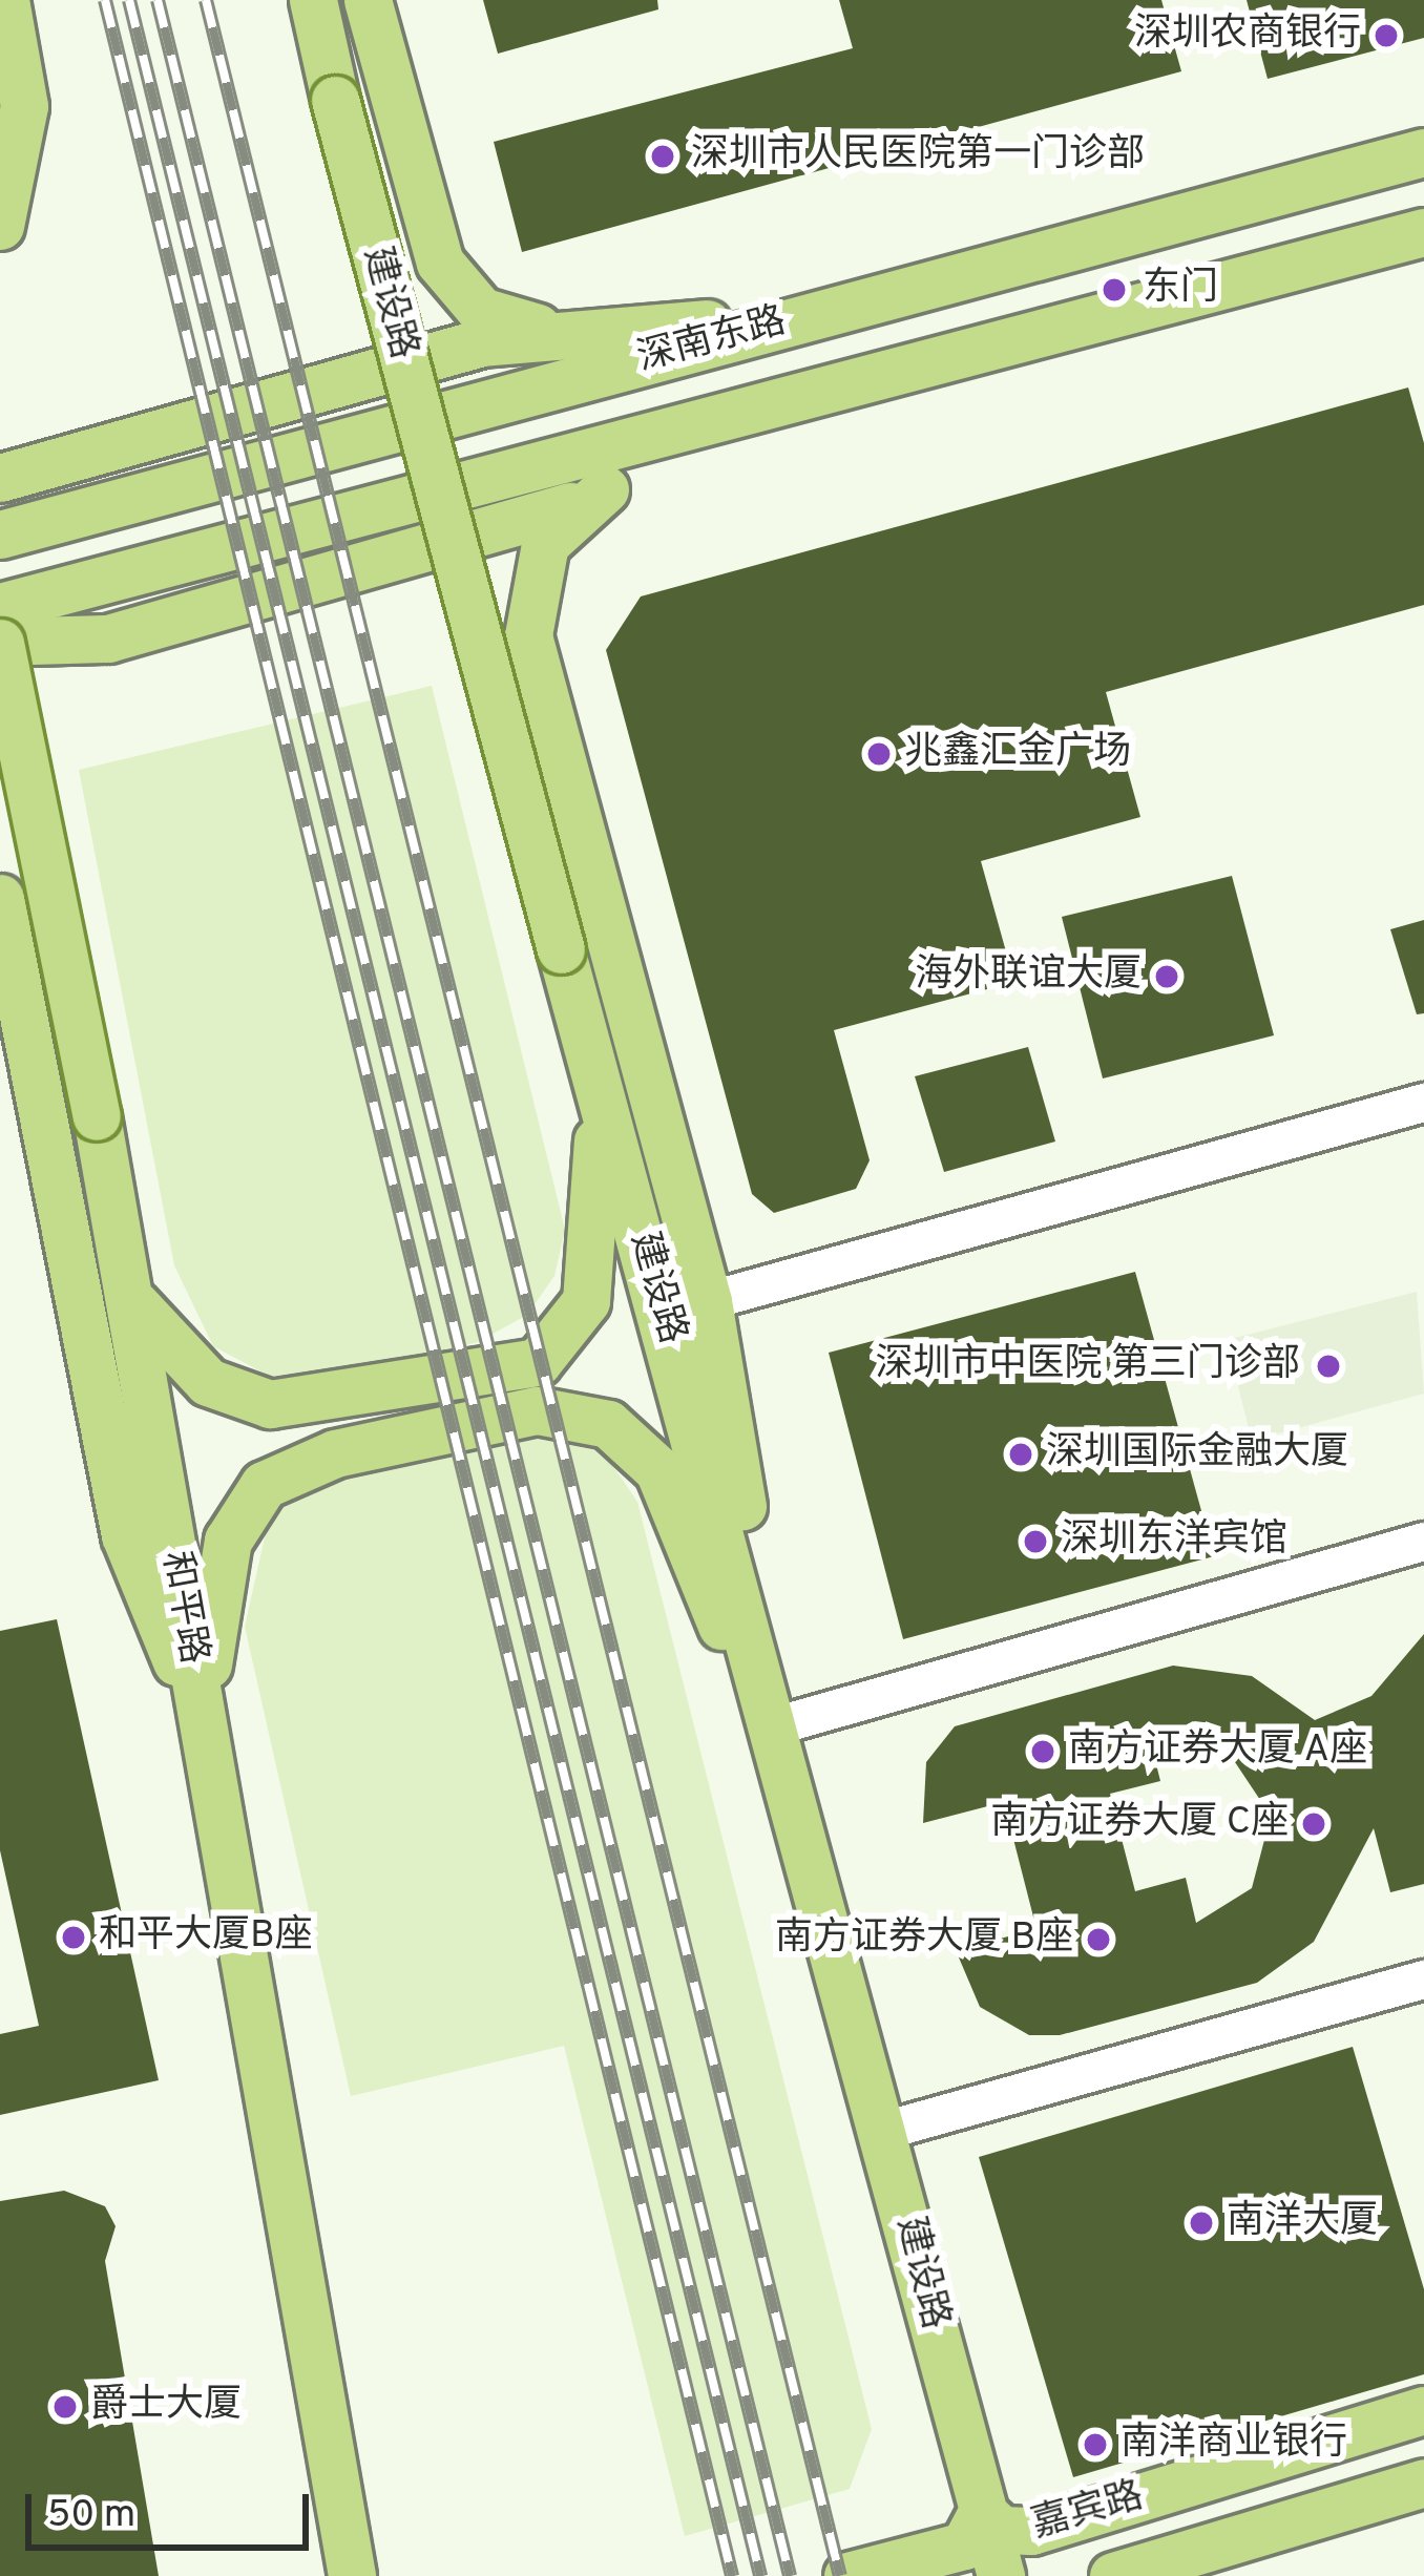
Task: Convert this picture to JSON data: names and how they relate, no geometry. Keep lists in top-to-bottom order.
{
  "streets": {
    "main road": [
      "建设路",
      "深南东路",
      "和平路",
      "嘉宾路"
    ]
  },
  "crossings": [
    ["建设路", "嘉宾路"]
  ],
  "places": [
    "深圳农商银行",
    "深圳市人民医院第一门诊部",
    "东门",
    "兆鑫汇金广场",
    "海外联谊大厦",
    "深圳市中医院 第三门诊部",
    "深圳国际金融大厦",
    "深圳东洋宾馆",
    "南方证券大厦 A座",
    "南方证券大厦 C座",
    "和平大厦B座",
    "南方证券大厦 B座",
    "南洋大厦",
    "爵士大厦",
    "南洋商业银行"
  ],
  "scale_bar": "50 m"
}
